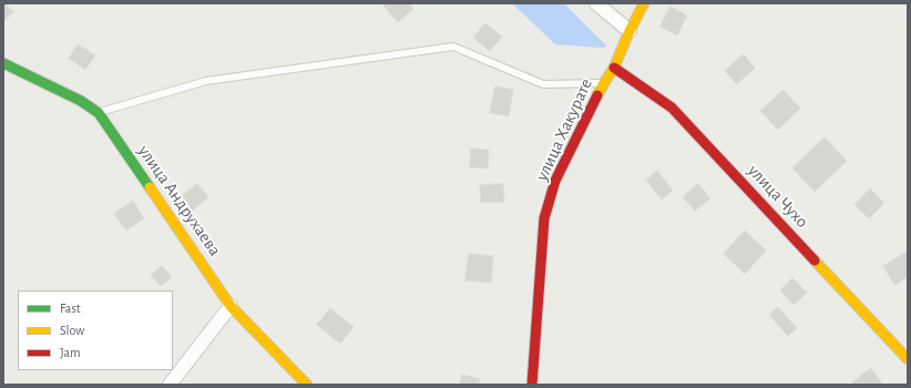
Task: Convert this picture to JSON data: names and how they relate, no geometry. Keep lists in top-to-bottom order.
{
  "streets": {
    "street": ["улица Хакурате", "улица Чухо", "улица Андрухаева"]
  },
  "crossings": [
    ["улица Хакурате", "улица Чухо"]
  ],
  "legend": ["Fast", "Slow", "Jam"]
}
